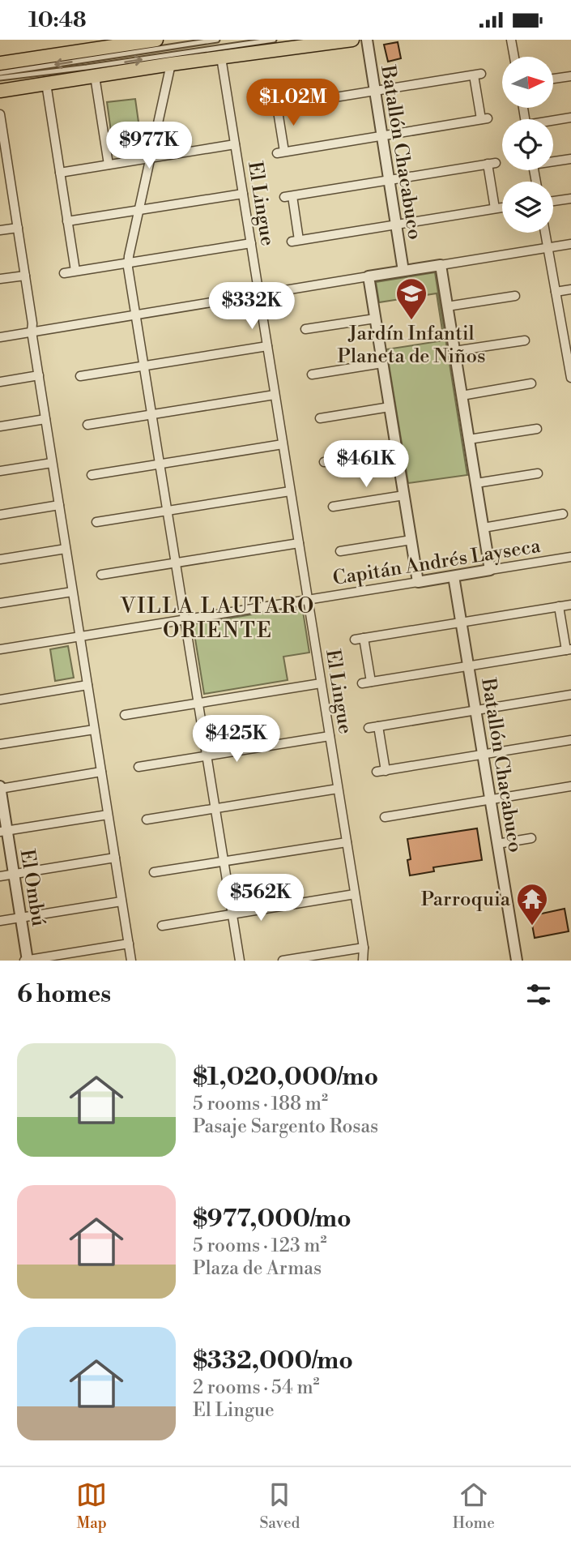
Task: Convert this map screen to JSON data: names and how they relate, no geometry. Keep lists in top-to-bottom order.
{
  "streets": {
    "street": [
      "Batallón Chacabuco",
      "El Lingue",
      "Capitán Andrés Layseca",
      "El Ombú"
    ]
  },
  "crossings": [
    ["Batallón Chacabuco", "Capitán Andrés Layseca"],
    ["El Lingue", "Capitán Andrés Layseca"]
  ],
  "districts": ["VILLA LAUTARO ORIENTE"],
  "places": {
    "school or university": ["Jardín Infantil Planeta de Niños"],
    "temple": ["Parroquia"]
  },
  "north": "right",
  "page": {
    "status": "10:48",
    "price": [
      "$1.02M",
      "$977K",
      "$332K",
      "$461K",
      "$425K",
      "$562K"
    ],
    "heading": "6 homes",
    "list": [
      {
        "name": "$1,020,000/mo",
        "note": "5 rooms · 188 m² · Pasaje Sargento Rosas"
      },
      {
        "name": "$977,000/mo",
        "note": "5 rooms · 123 m² · Plaza de Armas"
      },
      {
        "name": "$332,000/mo",
        "note": "2 rooms · 54 m² · El Lingue"
      }
    ],
    "tabs": ["Map", "Saved", "Home"]
  }
}
